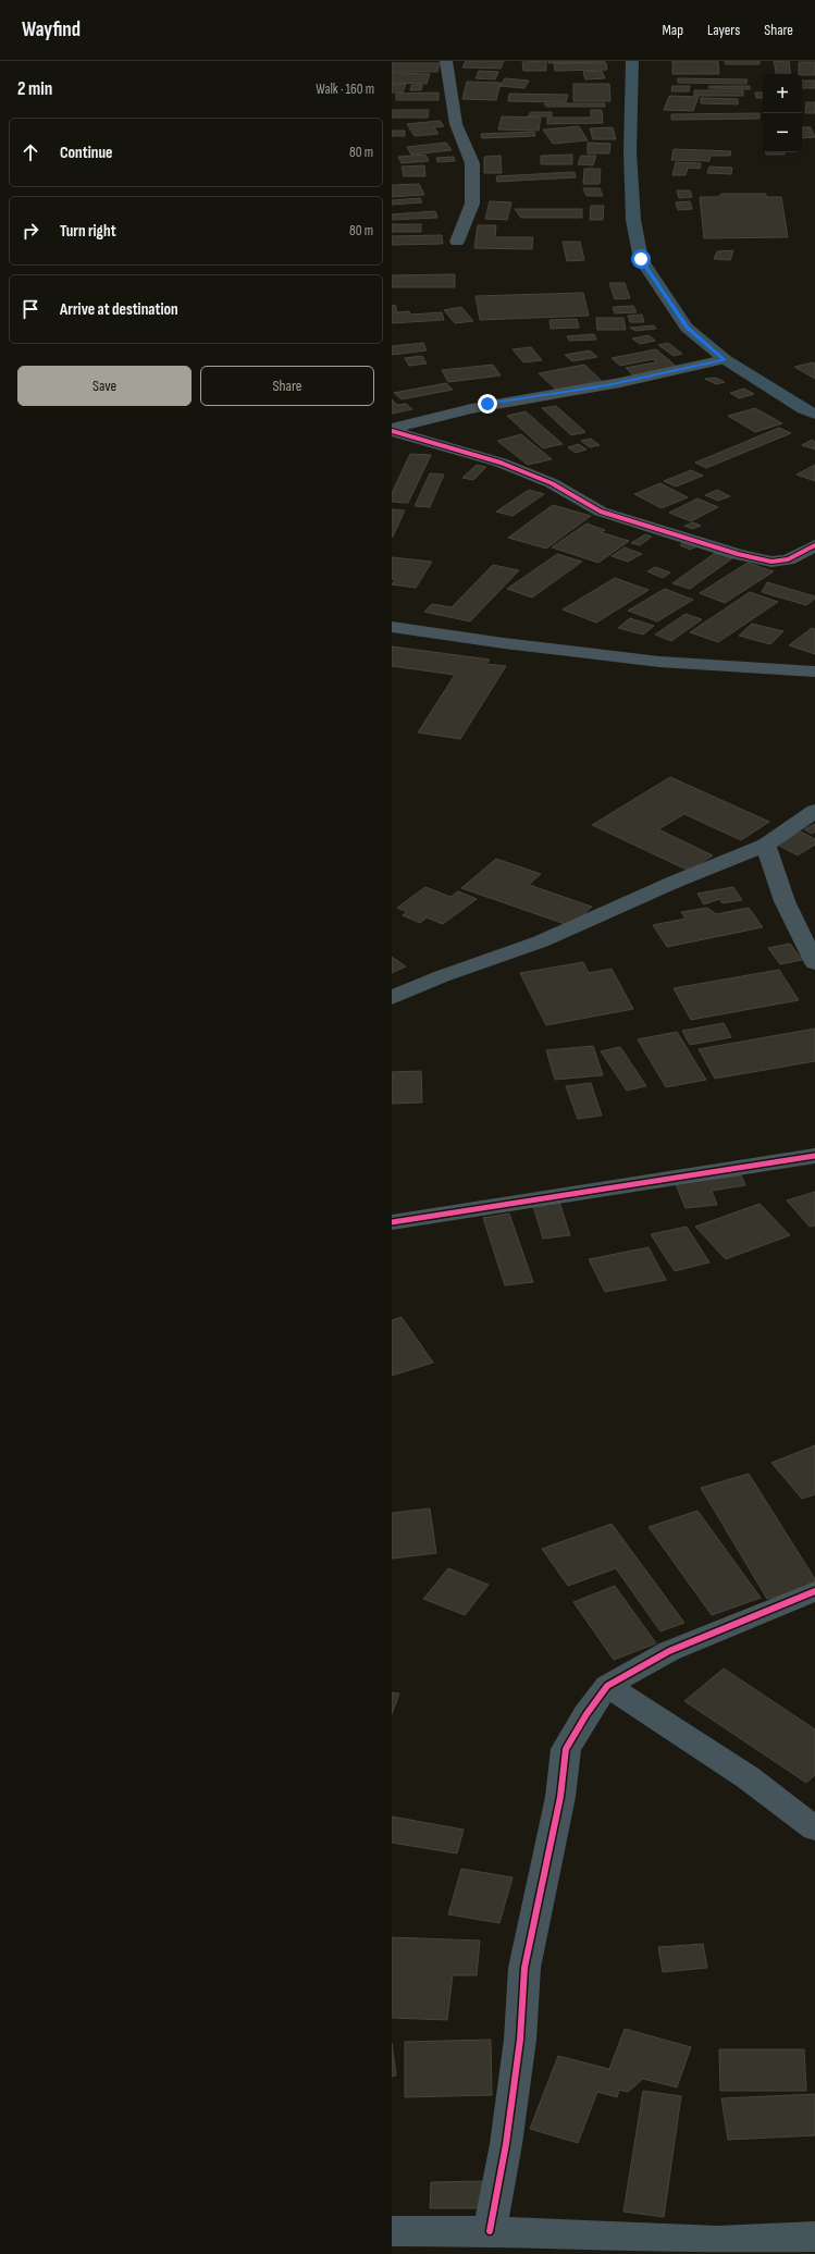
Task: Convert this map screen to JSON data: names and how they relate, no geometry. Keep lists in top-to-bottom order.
{
  "page": {
    "header": "Wayfind",
    "nav": ["Map", "Layers", "Share"],
    "heading": ["2 min", "Walk · 160 m"],
    "map_buttons": ["+", "−"],
    "list": [
      ["Continue", "80 m"],
      ["Turn right", "80 m"],
      "Arrive at destination"
    ],
    "buttons": ["Save", "Share"]
  }
}
